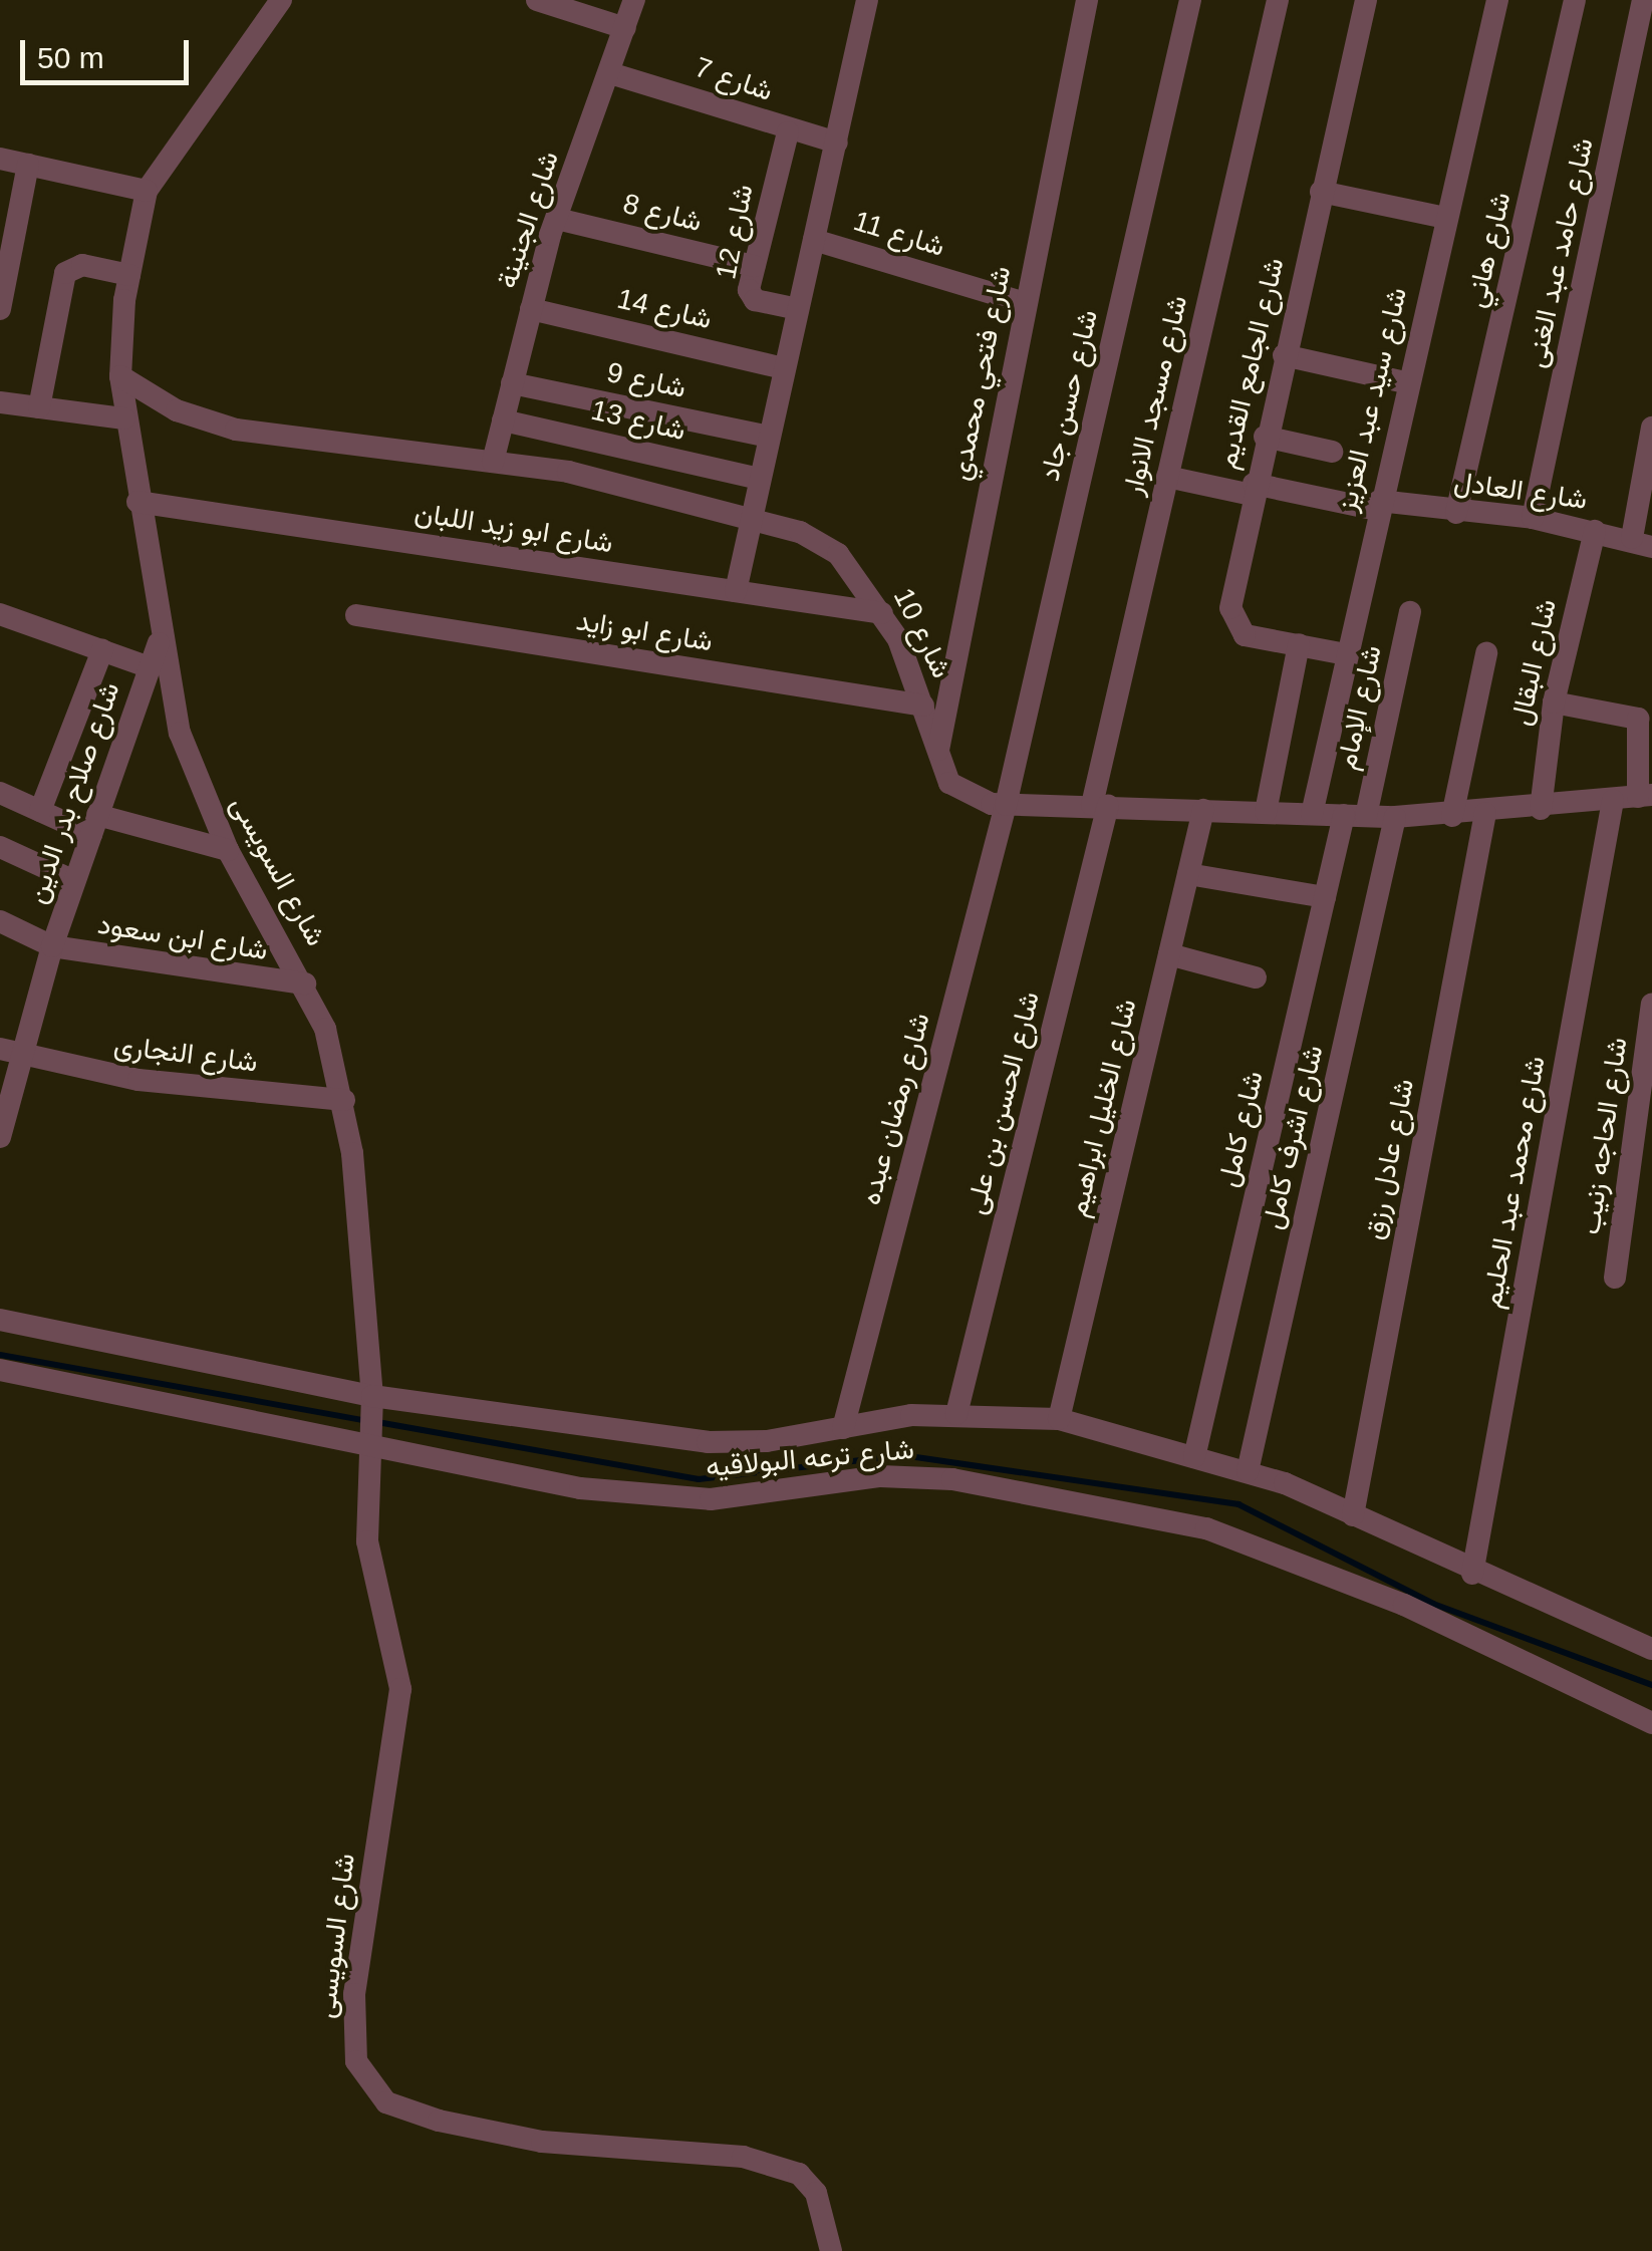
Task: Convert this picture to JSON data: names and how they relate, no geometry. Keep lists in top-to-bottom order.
{
  "streets": {
    "street": [
      "شارع 7",
      "شارع 8",
      "شارع الجنينة",
      "شارع 12",
      "شارع 11",
      "شارع هاني",
      "شارع حامد عبد الغنى",
      "شارع 14",
      "شارع الجامع القديم",
      "شارع فتحي محمدي",
      "شارع 9",
      "شارع حسن جاد",
      "شارع مسجد الانوار",
      "شارع سيد عبد العزيز",
      "شارع 13",
      "شارع العادل",
      "شارع ابو زيد اللبان",
      "شارع ابو زايد",
      "شارع 10",
      "شارع البقال",
      "شارع الإمام",
      "شارع صلاح بدر الدين",
      "شارع السويسى",
      "شارع ابن سعود",
      "شارع النجارى",
      "شارع الحسن بن على",
      "شارع الخليل ابراهيم",
      "شارع رمضان عبده",
      "شارع كامل",
      "شارع الحاجه زنيب",
      "شارع اشرف كامل",
      "شارع عادل رزق",
      "شارع محمد عبد الحليم",
      "شارع ترعه البولاقيه"
    ]
  },
  "crossings": [
    ["شارع 7", "شارع الجنينة"],
    ["شارع 7", "شارع 12"],
    ["شارع 8", "شارع الجنينة"],
    ["شارع 8", "شارع 12"],
    ["شارع الجنينة", "شارع 14"],
    ["شارع الجنينة", "شارع 9"],
    ["شارع الجنينة", "شارع 13"],
    ["شارع الجنينة", "شارع 10"],
    ["شارع 11", "شارع فتحي محمدي"],
    ["شارع هاني", "شارع العادل"],
    ["شارع حامد عبد الغنى", "شارع العادل"],
    ["شارع الجامع القديم", "شارع سيد عبد العزيز"],
    ["شارع الجامع القديم", "شارع العادل"],
    ["شارع فتحي محمدي", "شارع 10"],
    ["شارع حسن جاد", "شارع 10"],
    ["شارع حسن جاد", "شارع رمضان عبده"],
    ["شارع مسجد الانوار", "شارع العادل"],
    ["شارع مسجد الانوار", "شارع 10"],
    ["شارع مسجد الانوار", "شارع الحسن بن على"],
    ["شارع سيد عبد العزيز", "شارع العادل"],
    ["شارع سيد عبد العزيز", "شارع 10"],
    ["شارع العادل", "شارع البقال"],
    ["شارع ابو زيد اللبان", "شارع 10"],
    ["شارع ابو زيد اللبان", "شارع السويسى"],
    ["شارع ابو زايد", "شارع 10"],
    ["شارع 10", "شارع البقال"],
    ["شارع 10", "شارع الإمام"],
    ["شارع 10", "شارع السويسى"],
    ["شارع 10", "شارع الحسن بن على"],
    ["شارع 10", "شارع الخليل ابراهيم"],
    ["شارع 10", "شارع رمضان عبده"],
    ["شارع 10", "شارع كامل"],
    ["شارع 10", "شارع اشرف كامل"],
    ["شارع 10", "شارع عادل رزق"],
    ["شارع 10", "شارع محمد عبد الحليم"],
    ["شارع الإمام", "شارع كامل"],
    ["شارع صلاح بدر الدين", "شارع السويسى"],
    ["شارع صلاح بدر الدين", "شارع ابن سعود"],
    ["شارع صلاح بدر الدين", "شارع النجارى"],
    ["شارع السويسى", "شارع ابن سعود"],
    ["شارع السويسى", "شارع النجارى"],
    ["شارع السويسى", "شارع ترعه البولاقيه"],
    ["شارع الحسن بن على", "شارع ترعه البولاقيه"],
    ["شارع الخليل ابراهيم", "شارع ترعه البولاقيه"],
    ["شارع رمضان عبده", "شارع ترعه البولاقيه"],
    ["شارع كامل", "شارع ترعه البولاقيه"],
    ["شارع اشرف كامل", "شارع ترعه البولاقيه"],
    ["شارع عادل رزق", "شارع ترعه البولاقيه"],
    ["شارع محمد عبد الحليم", "شارع ترعه البولاقيه"]
  ],
  "scale_bar": "50 m"
}
